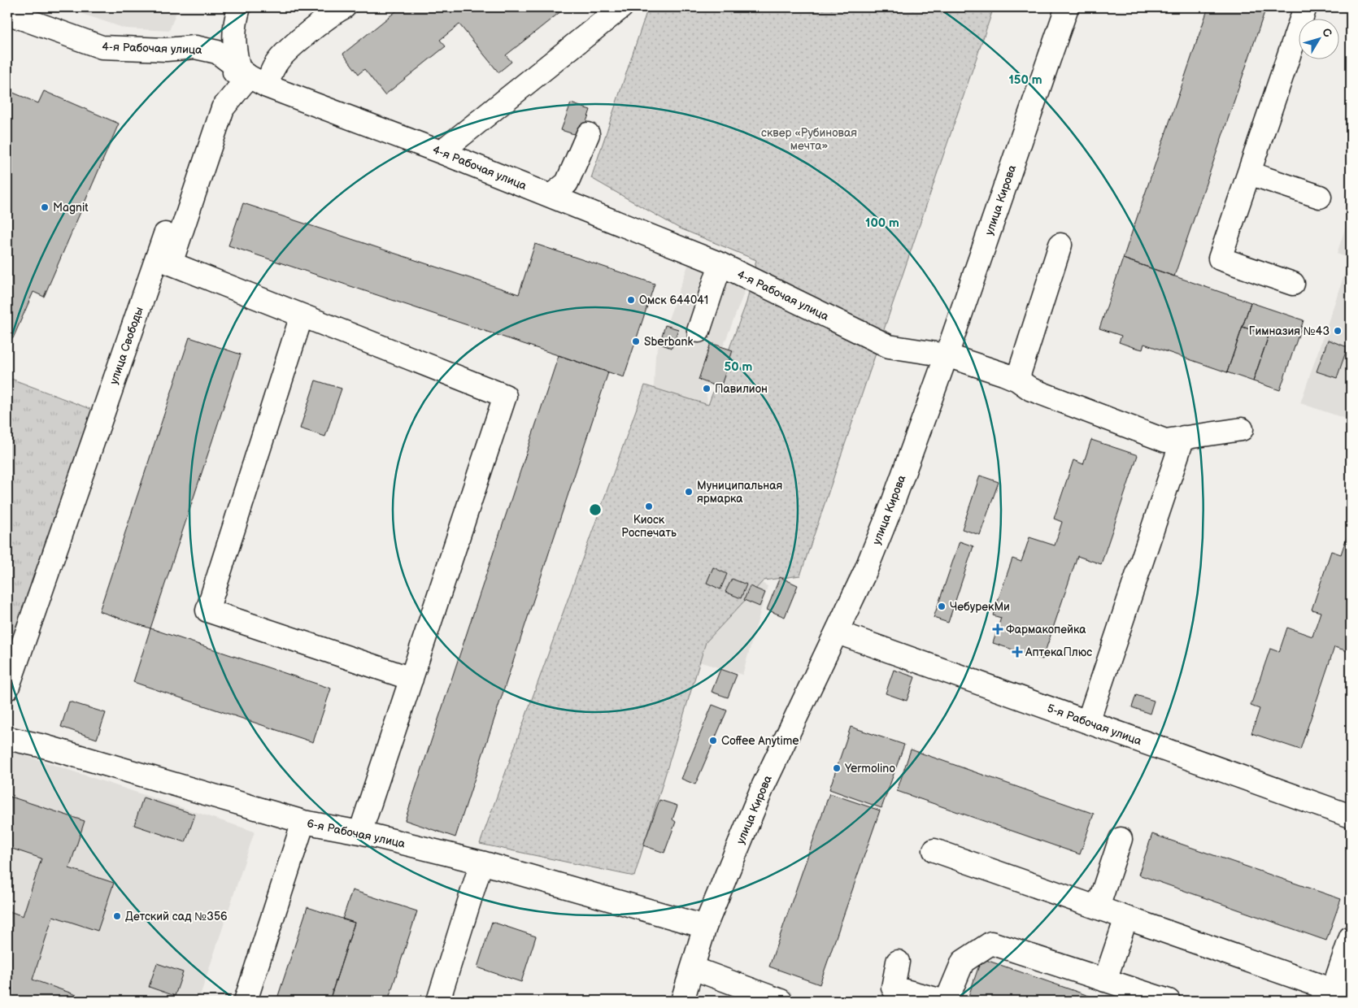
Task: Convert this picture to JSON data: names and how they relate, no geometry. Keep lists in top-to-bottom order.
{
  "streets": {
    "street": [
      "4-я Рабочая улица",
      "улица Кирова",
      "улица Свободы",
      "5-я Рабочая улица",
      "6-я Рабочая улица"
    ]
  },
  "crossings": [
    ["4-я Рабочая улица", "улица Кирова"],
    ["4-я Рабочая улица", "улица Свободы"],
    ["улица Кирова", "5-я Рабочая улица"],
    ["улица Кирова", "6-я Рабочая улица"]
  ],
  "parks": ["сквер «Рубиновая мечта»"],
  "places": {
    "other": [
      "Magnit",
      "Омск 644041",
      "Гимназия №43",
      "Sberbank",
      "Павилион",
      "Муниципальная ярмарка",
      "Киоск Роспечать",
      "ЧебурекМи",
      "Coffee Anytime",
      "Yermolino",
      "Детский сад №356"
    ],
    "health": ["Фармакопейка", "АптекаПлюс"]
  },
  "north": "top right",
  "rings": ["150 m", "100 m", "50 m"]
}
